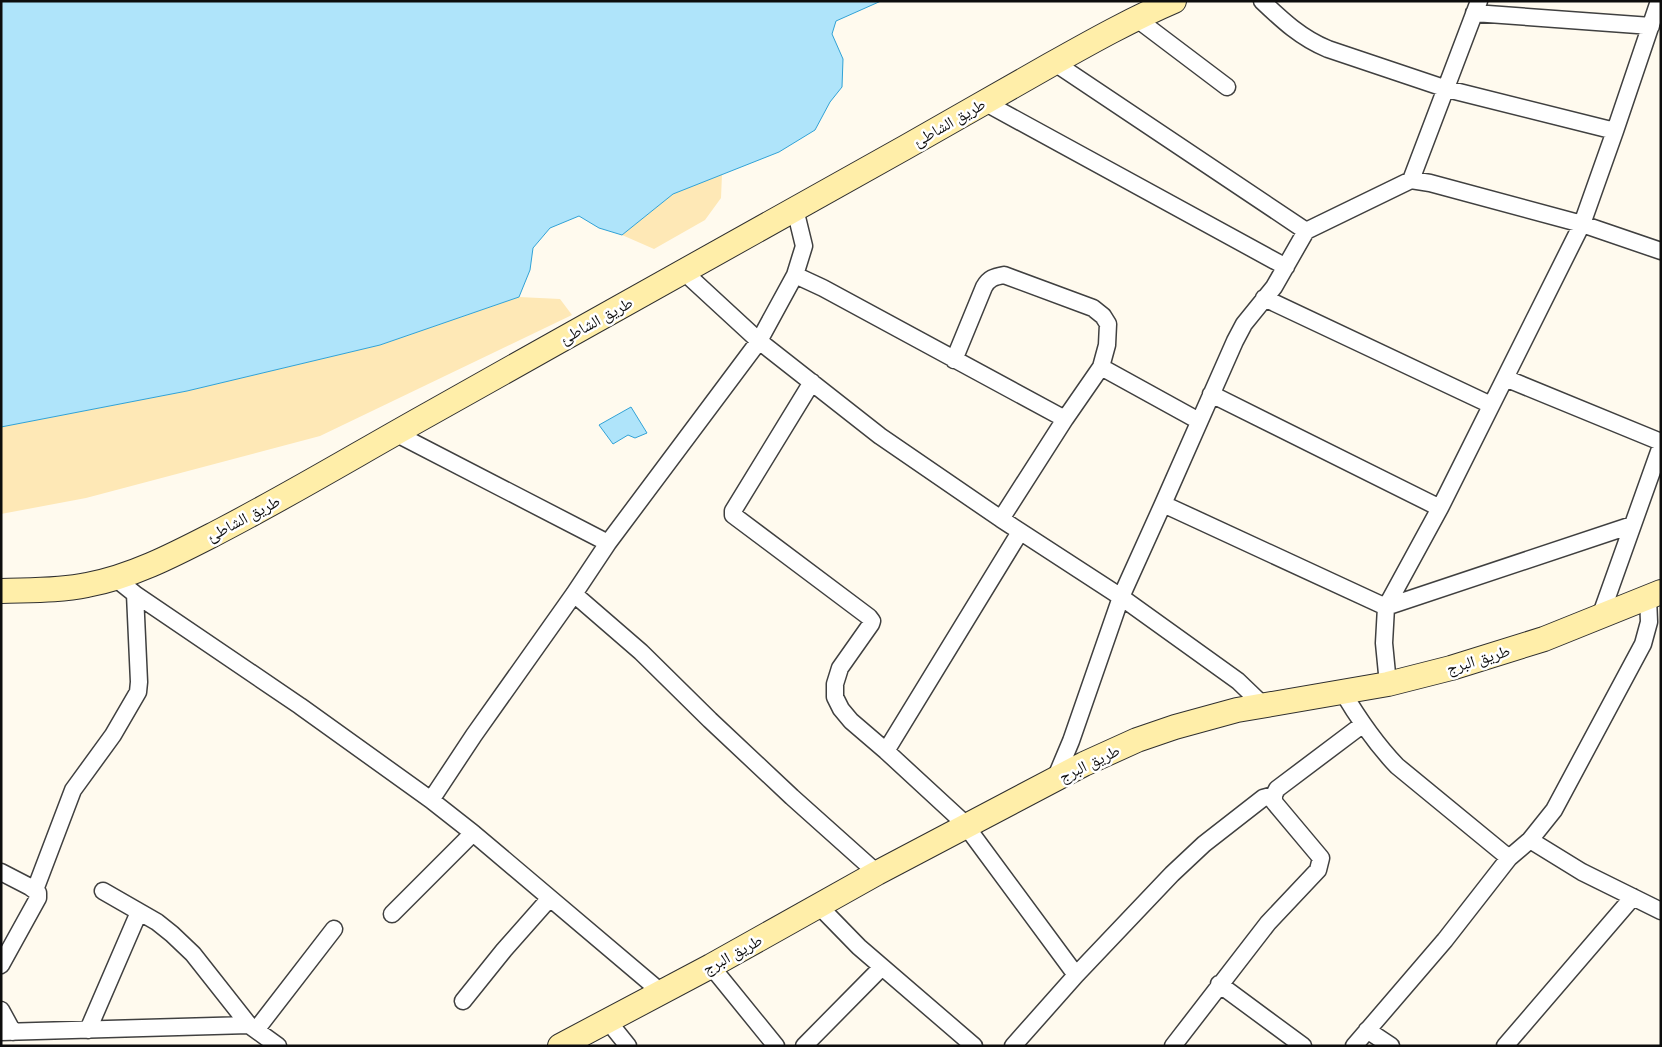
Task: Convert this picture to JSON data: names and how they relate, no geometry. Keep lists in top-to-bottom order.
{
  "streets": {
    "main road": ["طريق الشاطئ", "طريق البرج"]
  }
}
